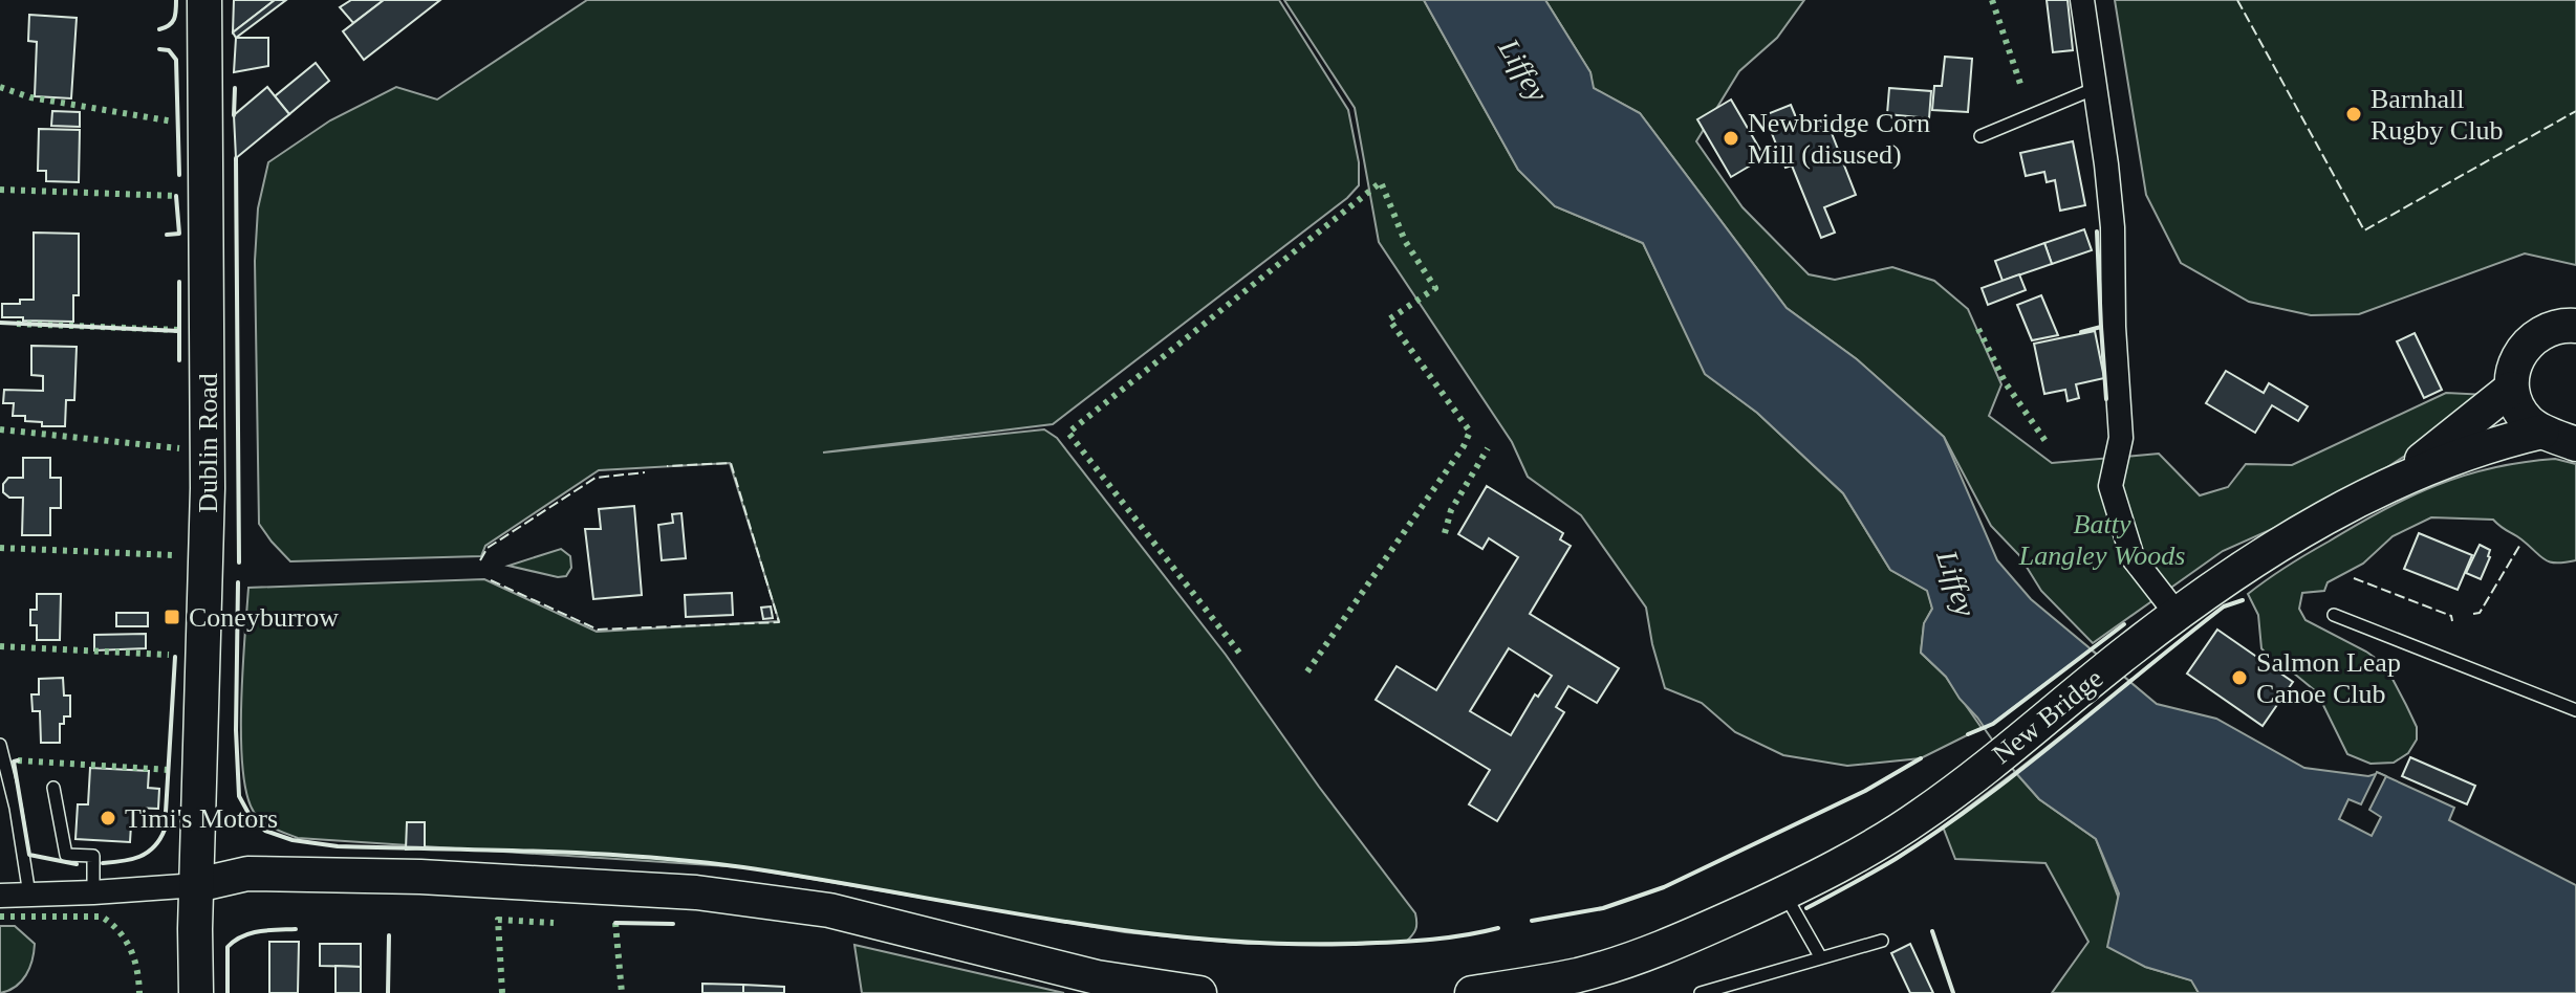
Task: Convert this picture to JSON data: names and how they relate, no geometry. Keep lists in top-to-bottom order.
{
  "streets": {
    "main road": ["Dublin Road", "New Bridge"]
  },
  "water": ["Liffey"],
  "parks": ["Batty Langley Woods"],
  "places": {
    "other": [
      "Barnhall Rugby Club",
      "Newbridge Corn Mill (disused)",
      "Salmon Leap Canoe Club",
      "Timi's Motors"
    ],
    "transit": ["Coneyburrow"]
  }
}
